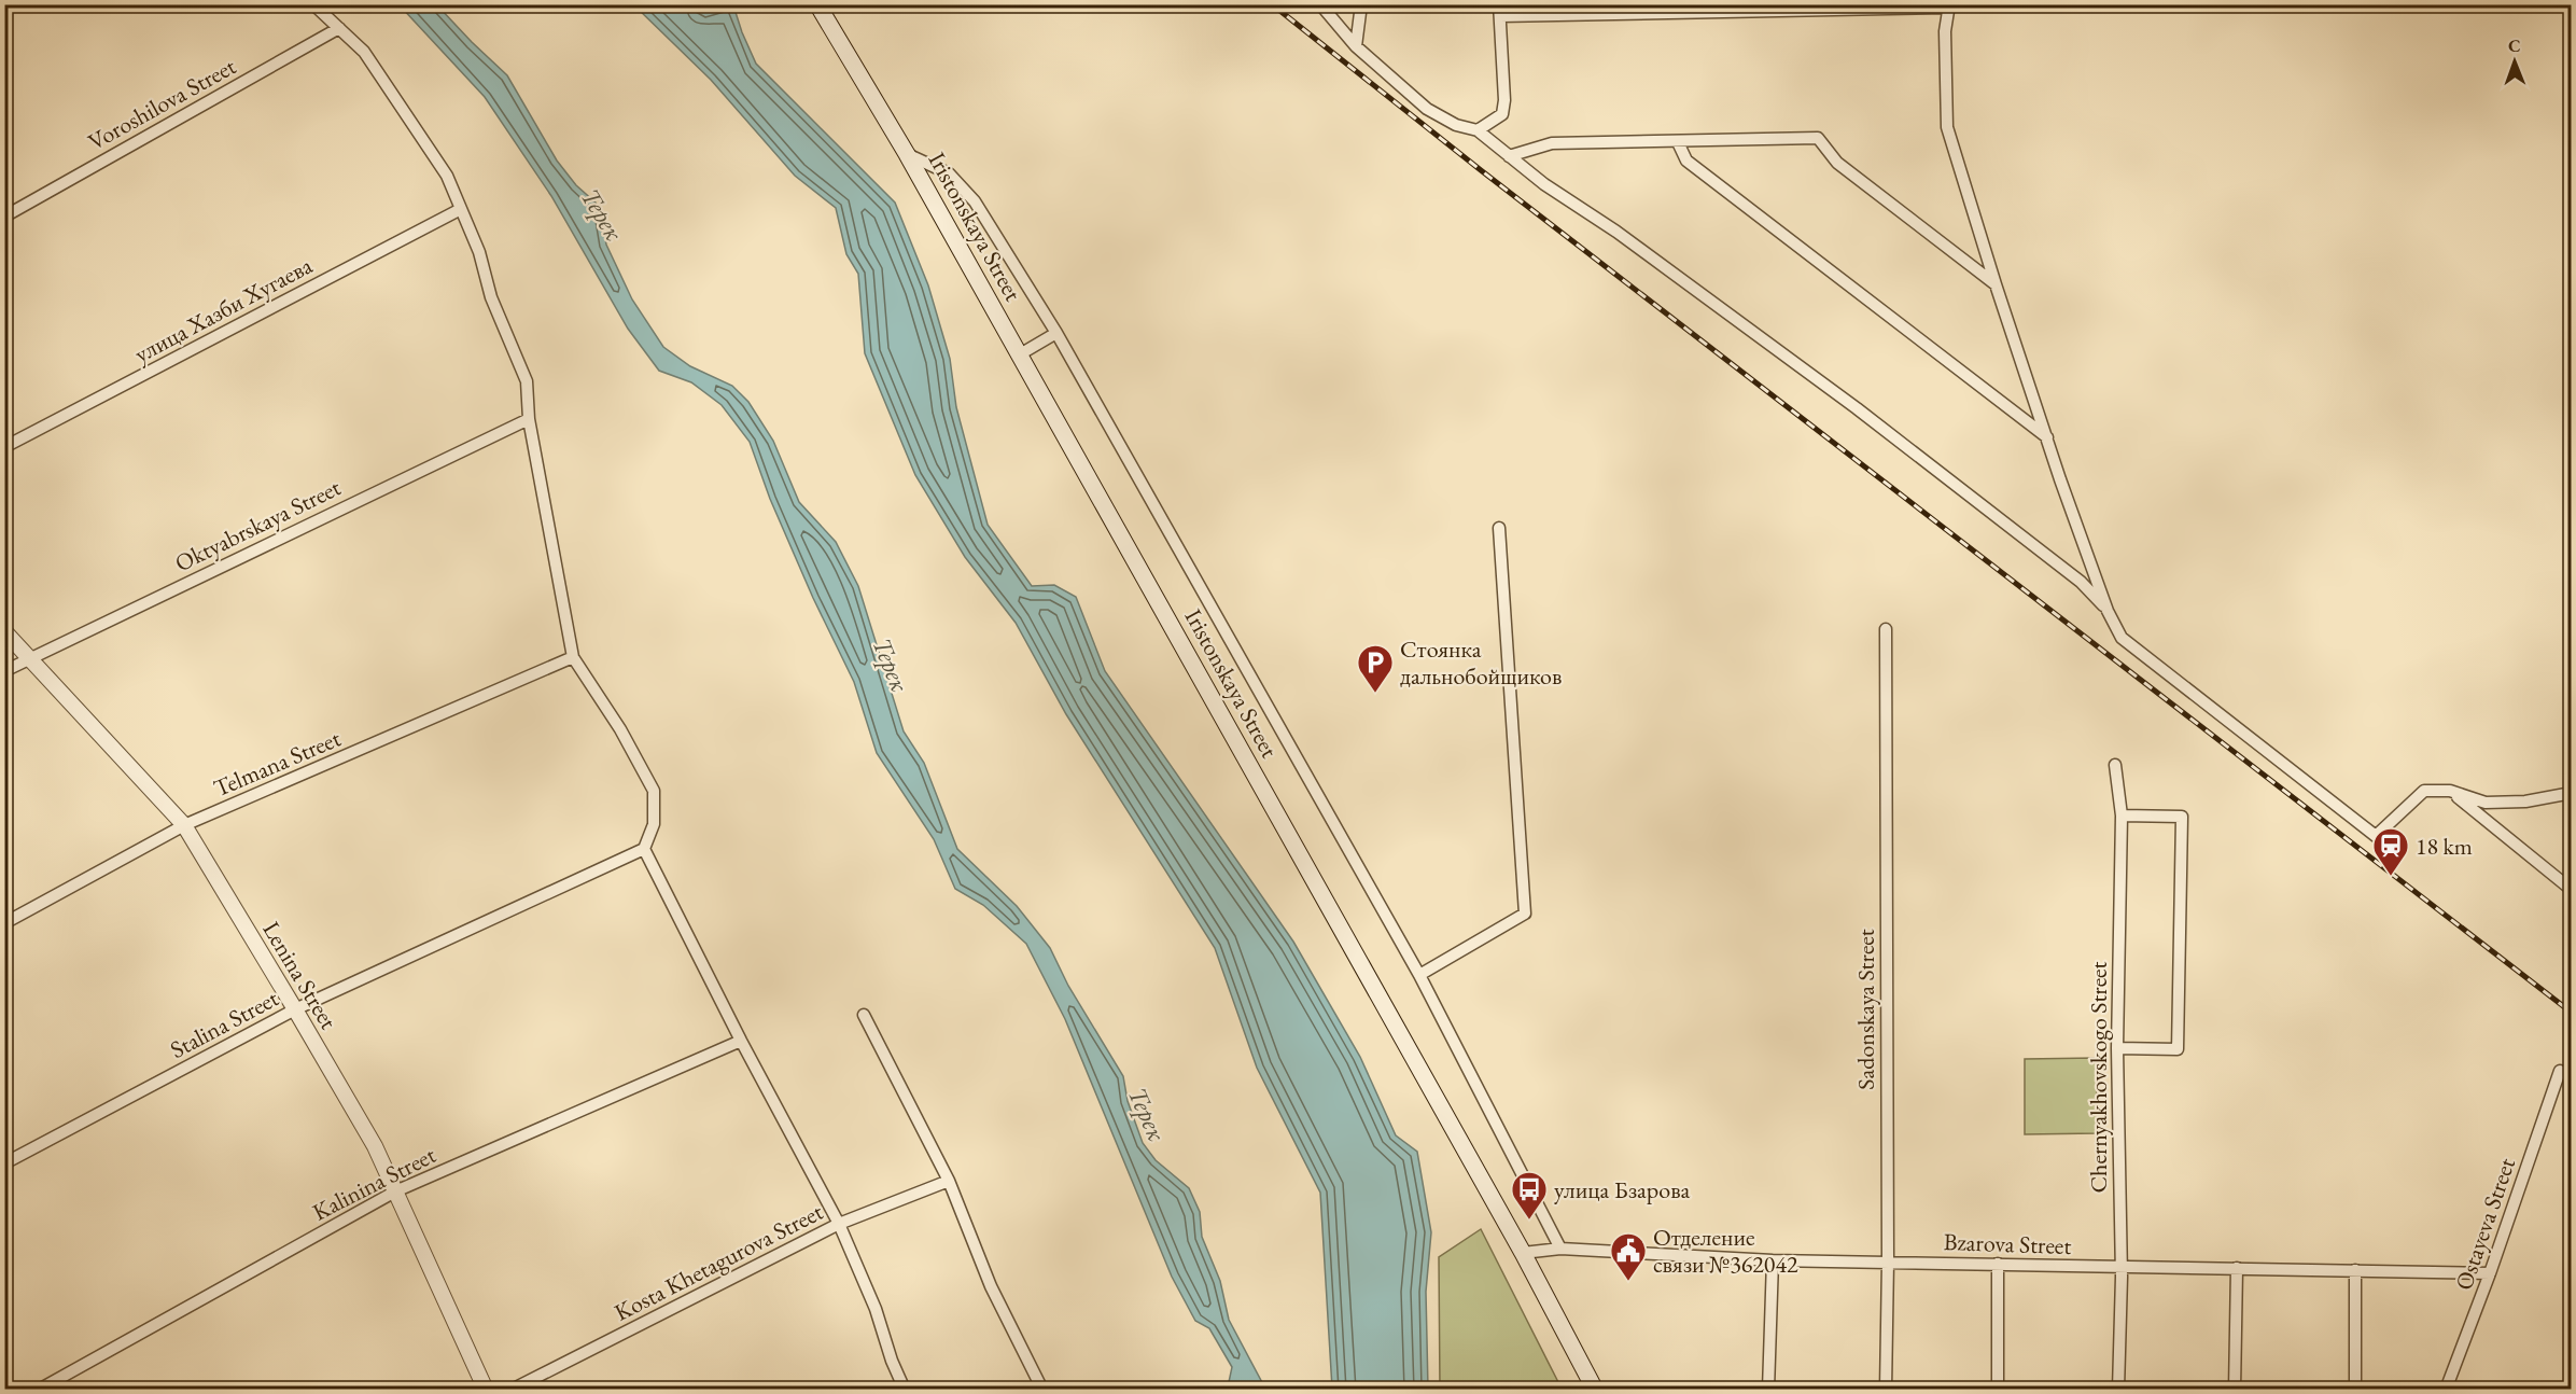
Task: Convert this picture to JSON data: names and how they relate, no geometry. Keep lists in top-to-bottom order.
{
  "streets": {
    "main road": ["Iristonskaya Street"],
    "street": [
      "Voroshilova Street",
      "улица Хазби Хугаева",
      "Oktyabrskaya Street",
      "Telmana Street",
      "Lenina Street",
      "Sadonskaya Street",
      "Stalina Street",
      "Chernyakhovskogo Street",
      "Kalinina Street",
      "Ostayeva Street",
      "Bzarova Street",
      "Kosta Khetagurova Street"
    ]
  },
  "crossings": [
    ["Iristonskaya Street", "Bzarova Street"],
    ["Oktyabrskaya Street", "Lenina Street"],
    ["Telmana Street", "Lenina Street"],
    ["Lenina Street", "Stalina Street"],
    ["Lenina Street", "Kalinina Street"],
    ["Sadonskaya Street", "Bzarova Street"],
    ["Chernyakhovskogo Street", "Bzarova Street"],
    ["Ostayeva Street", "Bzarova Street"]
  ],
  "water": ["Терек"],
  "places": {
    "parking": ["Стоянка дальнобойщиков"],
    "station": ["18 km"],
    "bus stop": ["улица Бзарова"],
    "public building": ["Отделение связи №362042"]
  },
  "north": "top"
}
